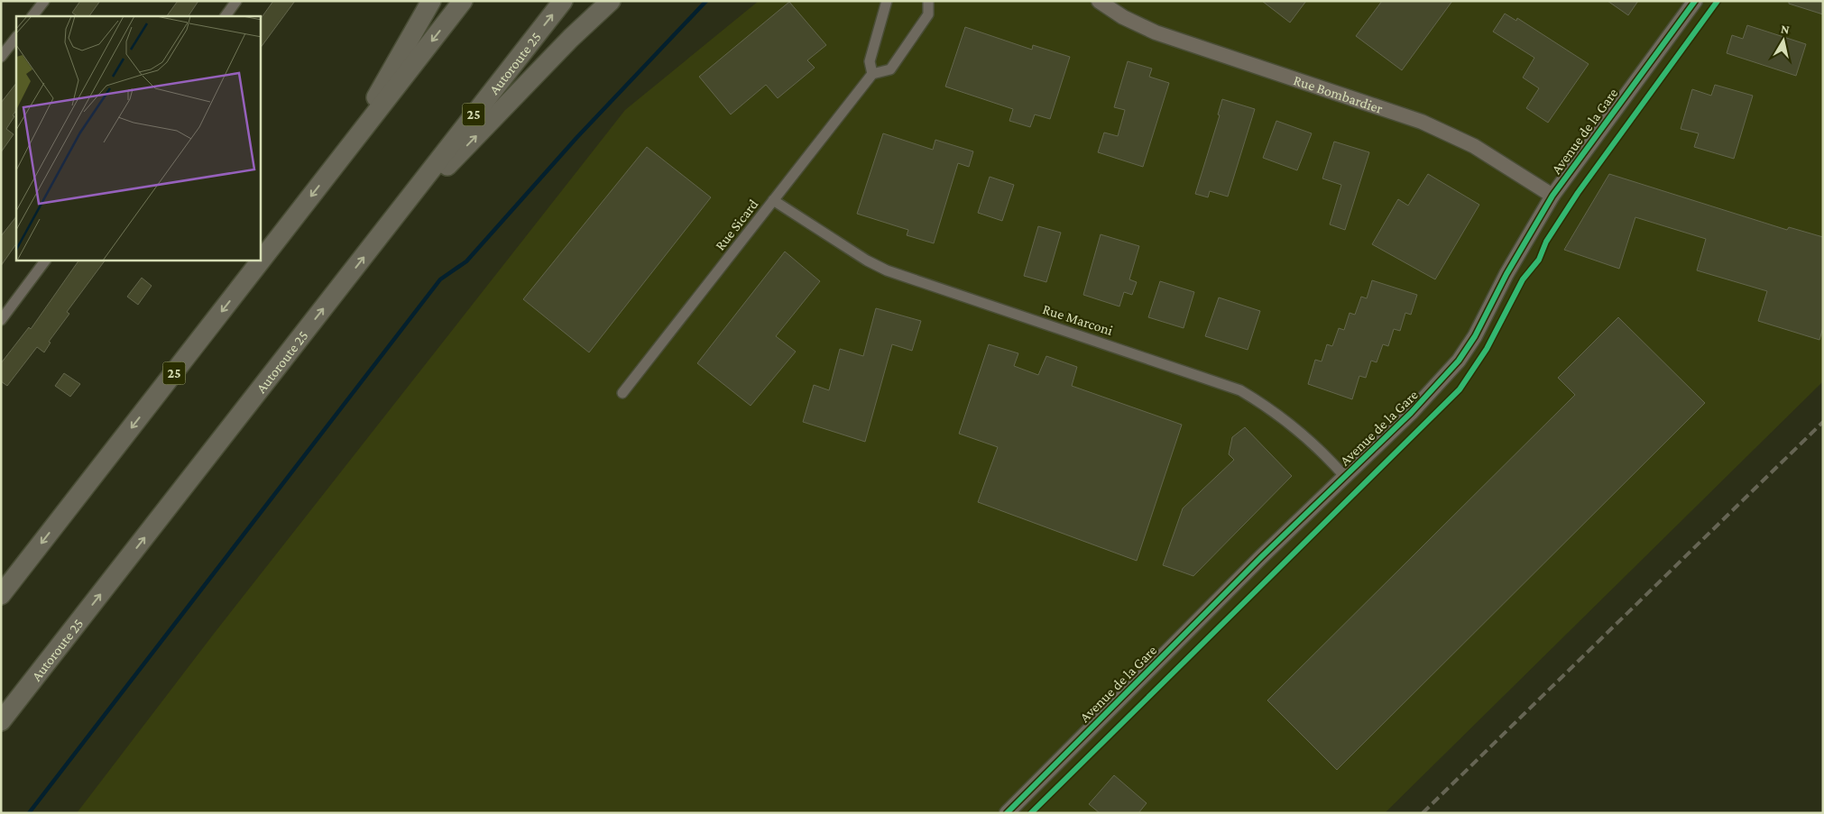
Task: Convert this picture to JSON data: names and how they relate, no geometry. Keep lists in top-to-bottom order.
{
  "streets": {
    "highway": ["Autoroute 25", "25"],
    "street": [
      "Rue Bombardier",
      "Avenue de la Gare",
      "Rue Sicard",
      "Rue Marconi"
    ]
  },
  "crossings": [
    ["Rue Bombardier", "Avenue de la Gare"],
    ["Avenue de la Gare", "Rue Marconi"],
    ["Rue Sicard", "Rue Marconi"]
  ],
  "north": "top"
}
